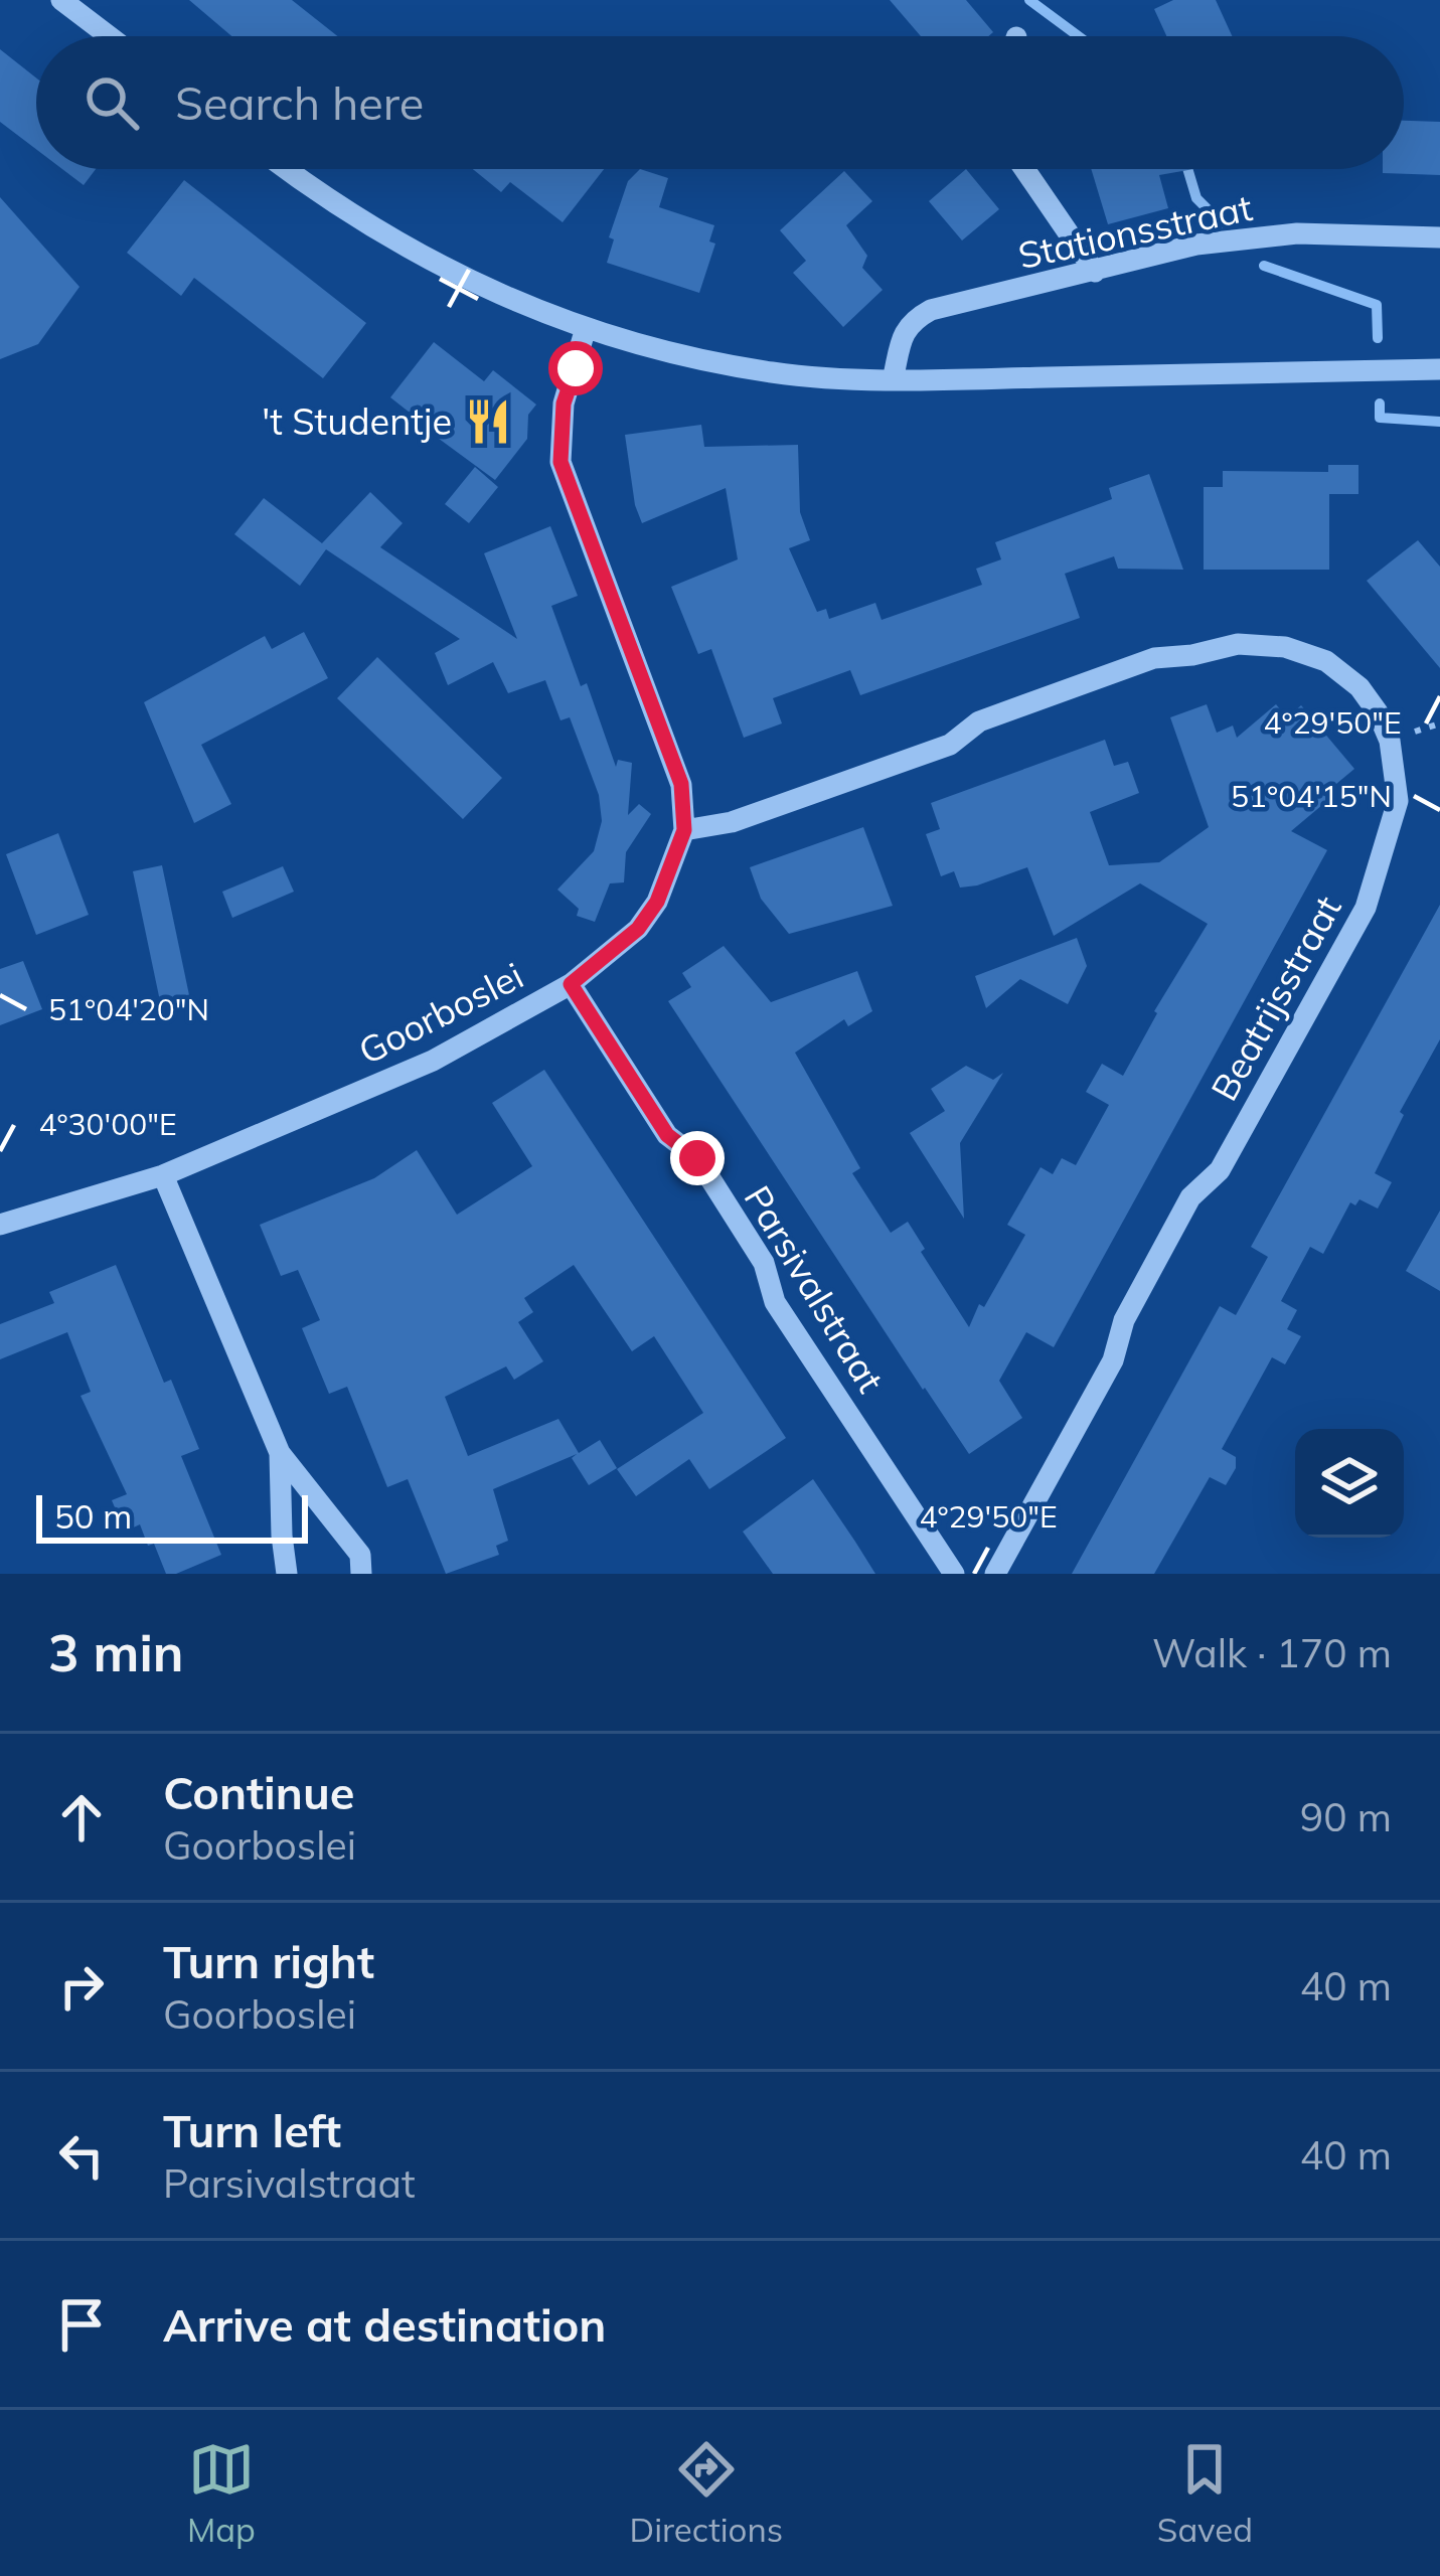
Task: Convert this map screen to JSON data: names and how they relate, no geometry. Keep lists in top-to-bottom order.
{
  "streets": {
    "street": [
      "Stationsstraat",
      "Beatrijsstraat",
      "Goorboslei",
      "Parsivalstraat"
    ]
  },
  "crossings": [
    ["Beatrijsstraat", "Goorboslei"],
    ["Goorboslei", "Parsivalstraat"]
  ],
  "places": {
    "restaurant": ["'t Studentje"]
  },
  "scale_bar": "50 m",
  "page": {
    "search": "Search here",
    "scale": "50 m",
    "heading": ["3 min", "Walk · 170 m"],
    "list": [
      ["Continue", "Goorboslei", "90 m"],
      ["Turn right", "Goorboslei", "40 m"],
      ["Turn left", "Parsivalstraat", "40 m"],
      "Arrive at destination"
    ],
    "nav": ["Map", "Directions", "Saved"]
  },
  "coordinates": [
    "4°29'50\"E",
    "51°04'15\"N",
    "51°04'20\"N",
    "4°30'00\"E"
  ]
}
